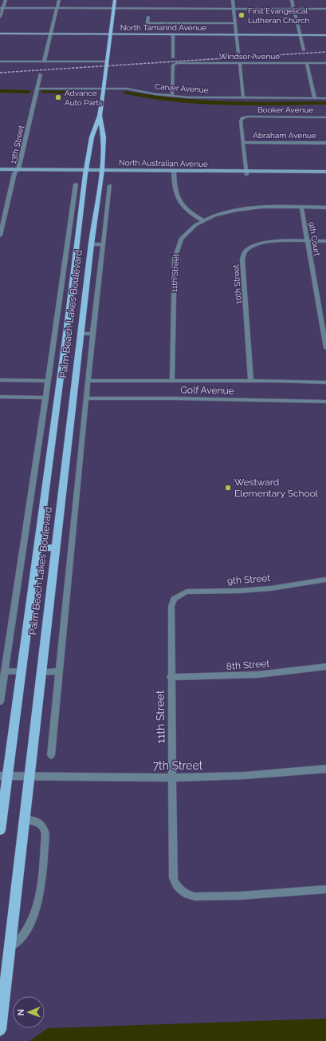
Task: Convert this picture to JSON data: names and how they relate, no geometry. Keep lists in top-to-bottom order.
{
  "streets": {
    "main road": ["North Tamarind Avenue", "North Australian Avenue", "Palm Beach Lakes Boulevard"],
    "street": [
      "Windsor Avenue",
      "Carver Avenue",
      "Booker Avenue",
      "Abraham Avenue",
      "13th Street",
      "9th Court",
      "11th Street",
      "10th Street",
      "Golf Avenue",
      "9th Street",
      "8th Street",
      "7th Street"
    ]
  },
  "crossings": [
    ["North Tamarind Avenue", "Palm Beach Lakes Boulevard"],
    ["Windsor Avenue", "Carver Avenue"],
    ["Carver Avenue", "13th Street"],
    ["Carver Avenue", "Palm Beach Lakes Boulevard"],
    ["Booker Avenue", "Abraham Avenue"],
    ["13th Street", "North Australian Avenue"],
    ["North Australian Avenue", "Palm Beach Lakes Boulevard"],
    ["9th Court", "11th Street"],
    ["9th Court", "10th Street"],
    ["11th Street", "Golf Avenue"],
    ["11th Street", "9th Street"],
    ["11th Street", "8th Street"],
    ["11th Street", "7th Street"],
    ["10th Street", "Golf Avenue"],
    ["Palm Beach Lakes Boulevard", "7th Street"]
  ],
  "places": ["First Evangelical Lutheran Church", "Advance Auto Parts", "Westward Elementary School"],
  "north": "left"
}
